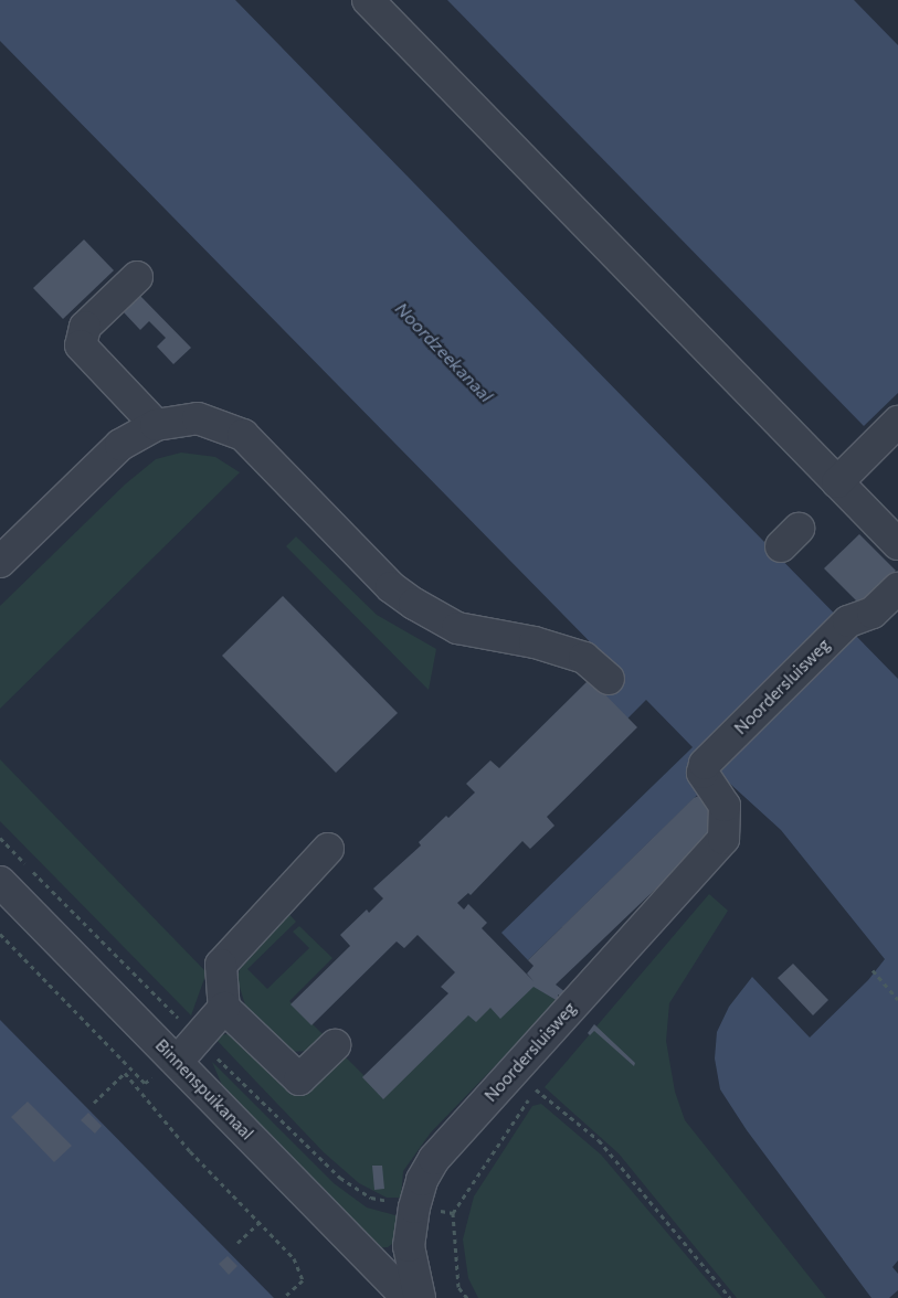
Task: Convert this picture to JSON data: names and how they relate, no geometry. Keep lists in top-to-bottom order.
{
  "streets": {
    "street": ["Noordersluisweg", "Binnenspuikanaal"]
  },
  "water": ["Noordzeekanaal"]
}
